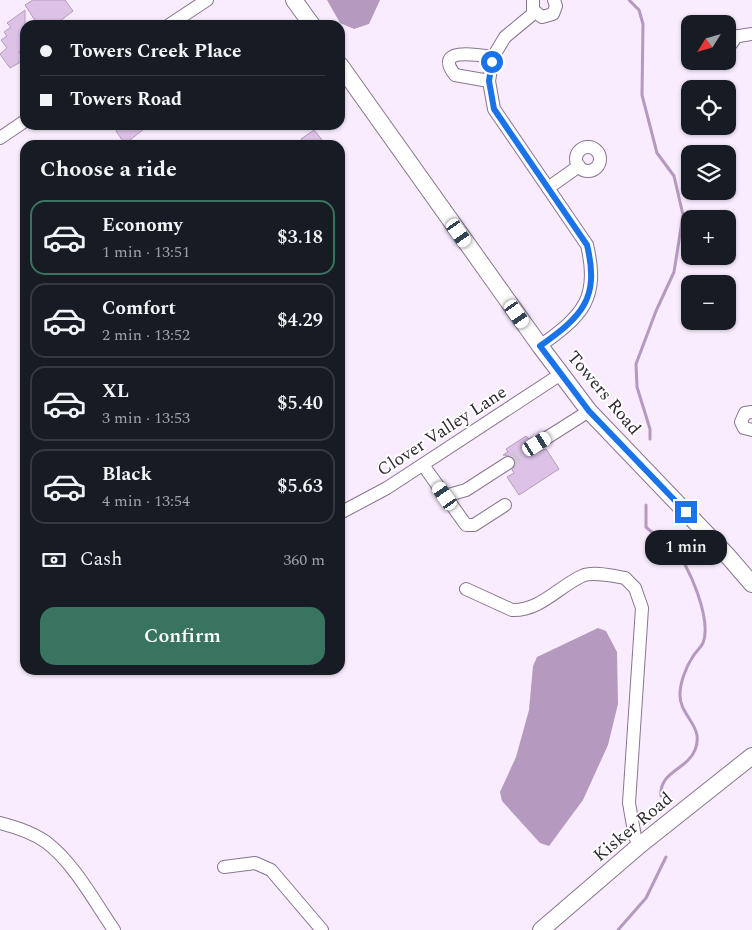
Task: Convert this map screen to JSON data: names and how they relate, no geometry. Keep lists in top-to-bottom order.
{
  "streets": {
    "main road": ["Towers Road", "Kisker Road"],
    "street": ["Clover Valley Lane"]
  },
  "crossings": [
    ["Towers Road", "Clover Valley Lane"]
  ],
  "north": "bottom left",
  "page": {
    "map_buttons": ["+", "−"],
    "banner": ["Towers Creek Place", "Towers Road"],
    "heading": "Choose a ride",
    "list": [
      {
        "name": "Economy",
        "note": "1 min · 13:51",
        "value": "$3.18"
      },
      {
        "name": "Comfort",
        "note": "2 min · 13:52",
        "value": "$4.29"
      },
      {
        "name": "XL",
        "note": "3 min · 13:53",
        "value": "$5.40"
      },
      {
        "name": "Black",
        "note": "4 min · 13:54",
        "value": "$5.63"
      }
    ],
    "bubble": "1 min",
    "pay": ["Cash", "360 m"],
    "buttons": "Confirm"
  }
}
